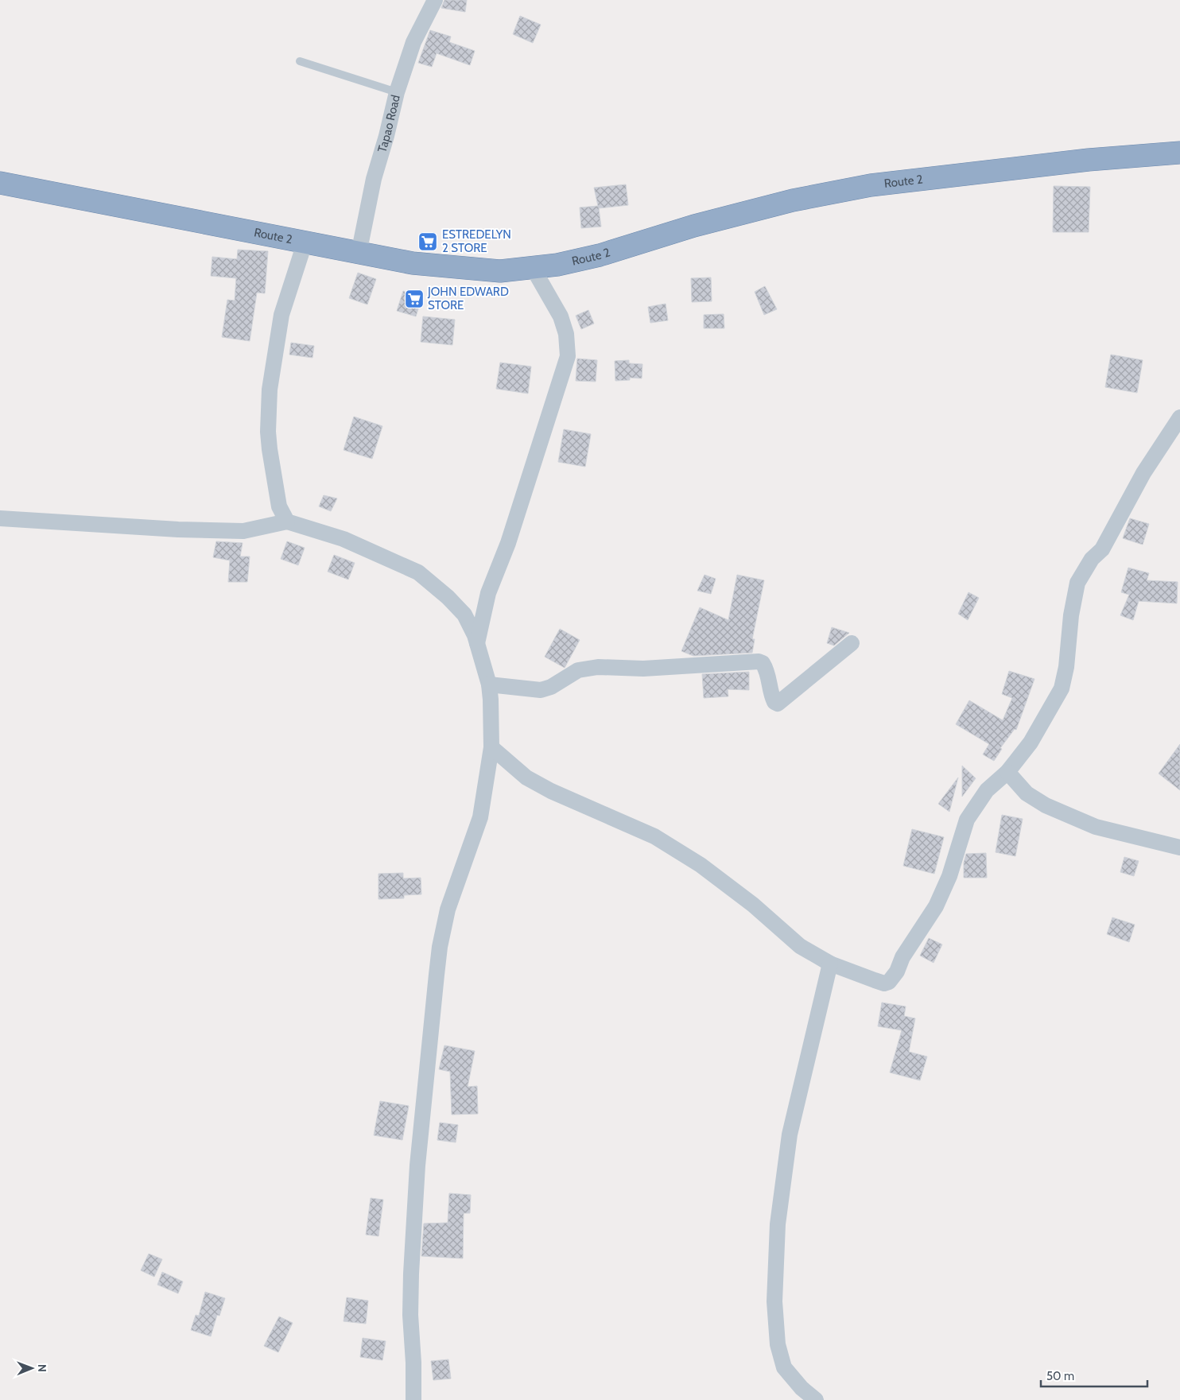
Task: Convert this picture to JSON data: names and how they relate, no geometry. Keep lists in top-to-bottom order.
{
  "streets": {
    "highway": ["Route 2"],
    "street": ["Tapao Road"]
  },
  "crossings": [
    ["Tapao Road", "Route 2"]
  ],
  "places": {
    "supermarket": ["ESTREDELYN 2 STORE", "JOHN EDWARD STORE"]
  },
  "scale_bar": "50 m",
  "north": "right"
}
